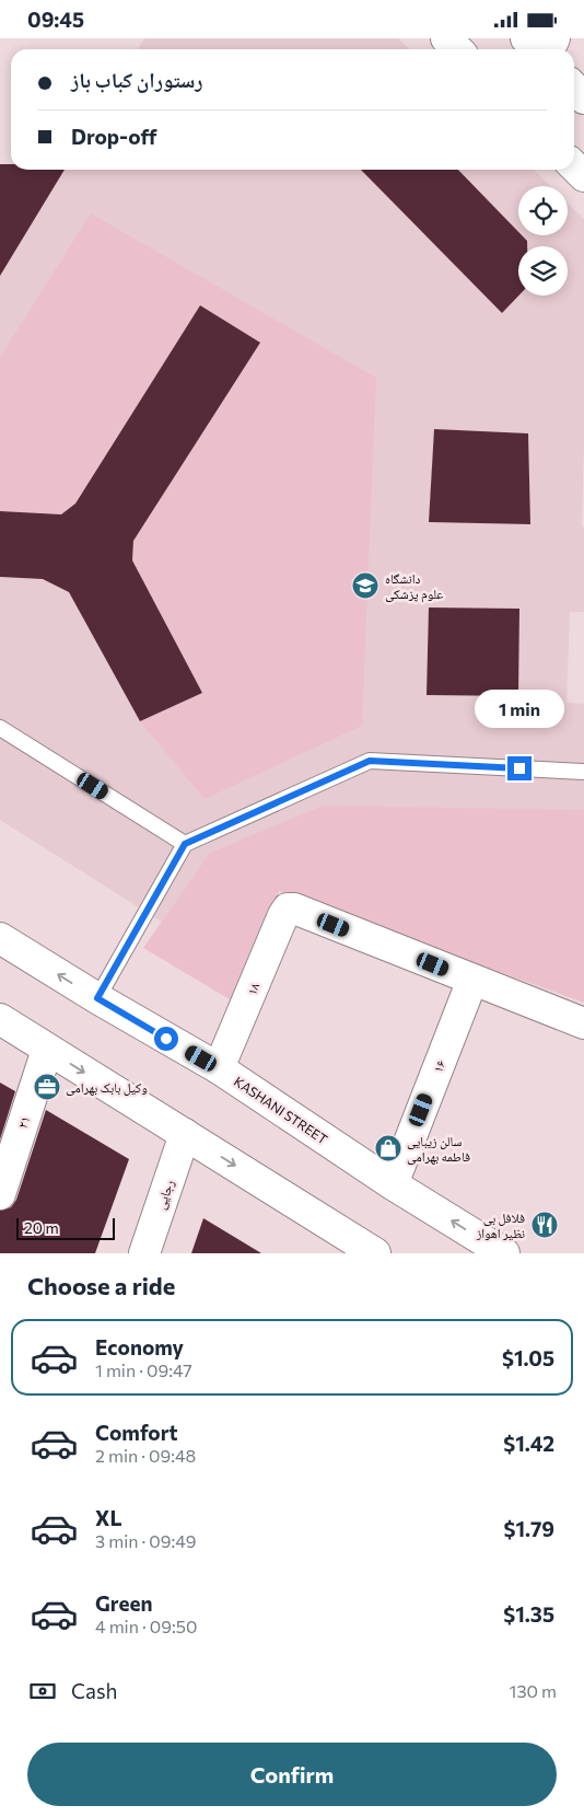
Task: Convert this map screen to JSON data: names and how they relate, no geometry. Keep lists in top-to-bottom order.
{
  "streets": {
    "main road": [
      "۱۸",
      "۱۶",
      "KASHANI STREET",
      "۲۱",
      "رجایی"
    ]
  },
  "crossings": [
    ["۱۸", "۱۶"],
    ["۱۸", "KASHANI STREET"],
    ["۱۶", "KASHANI STREET"]
  ],
  "places": {
    "school or university": ["دانشگاه علوم پزشکی"],
    "office": ["وکیل بابک بهرامی"],
    "shop": ["سالن زیبایی فاطمه بهرامی"],
    "restaurant": ["فلافل بی نظیر اهواز"]
  },
  "scale_bar": "20 m",
  "page": {
    "status": "09:45",
    "banner": ["رستوران کباب باز", "Drop-off"],
    "bubble": "1 min",
    "scale": "20 m",
    "heading": "Choose a ride",
    "list": [
      {
        "name": "Economy",
        "note": "1 min · 09:47",
        "value": "$1.05"
      },
      {
        "name": "Comfort",
        "note": "2 min · 09:48",
        "value": "$1.42"
      },
      {
        "name": "XL",
        "note": "3 min · 09:49",
        "value": "$1.79"
      },
      {
        "name": "Green",
        "note": "4 min · 09:50",
        "value": "$1.35"
      }
    ],
    "pay": ["Cash", "130 m"],
    "buttons": "Confirm"
  }
}
